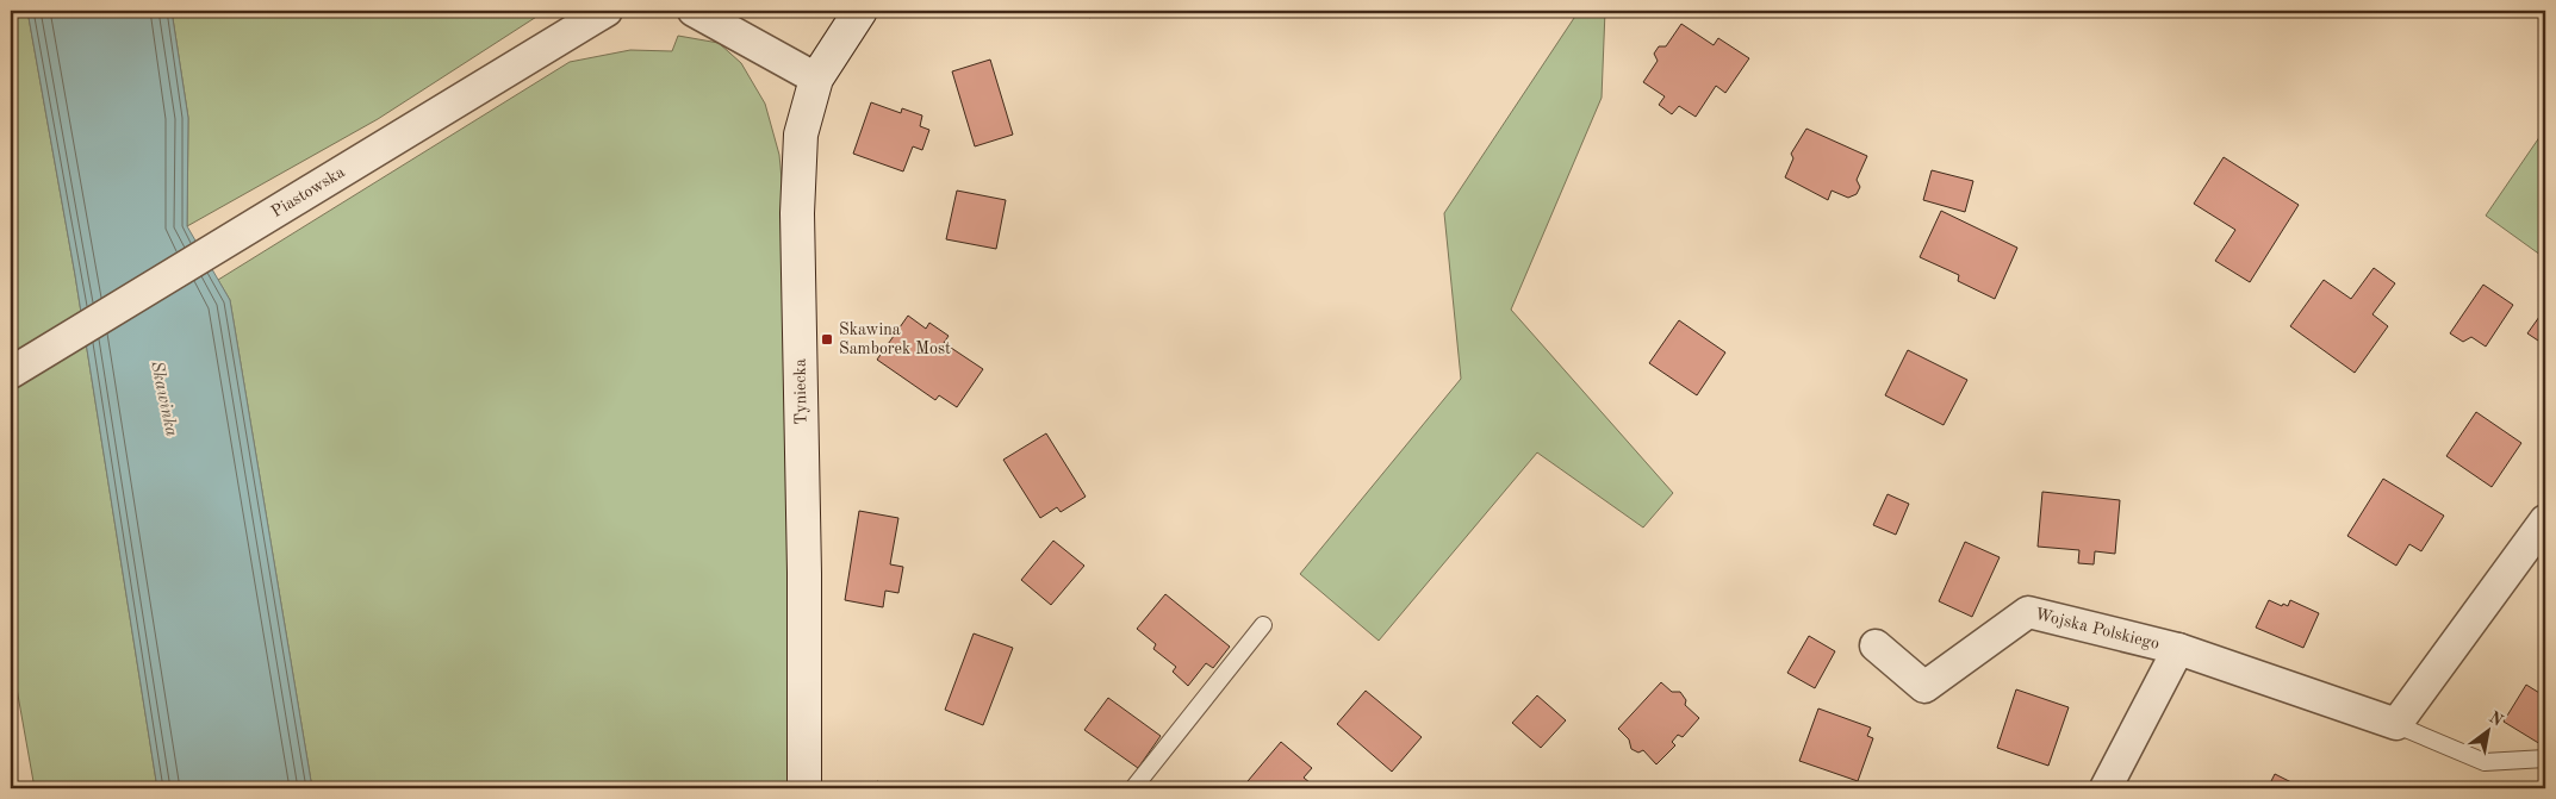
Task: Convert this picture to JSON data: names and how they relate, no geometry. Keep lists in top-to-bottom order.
{
  "streets": {
    "street": ["Piastowska", "Tyniecka", "Wojska Polskiego"]
  },
  "water": ["Skawinka"],
  "places": {
    "transit": ["Skawina Samborek Most"]
  },
  "north": "top right"
}
